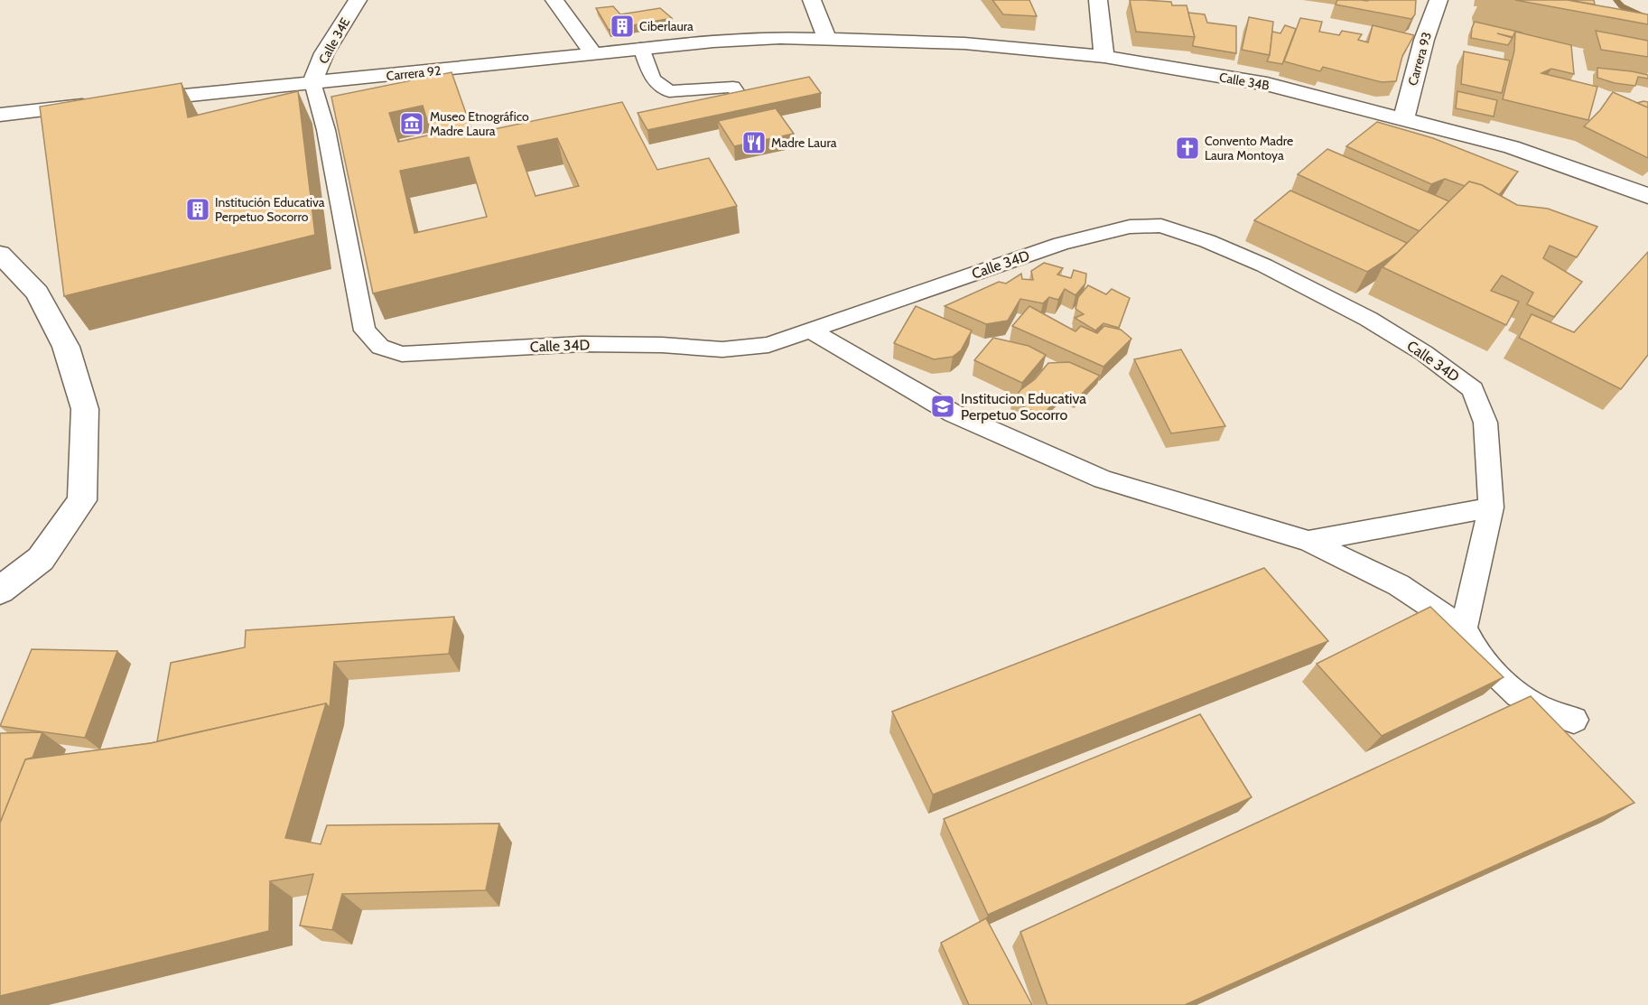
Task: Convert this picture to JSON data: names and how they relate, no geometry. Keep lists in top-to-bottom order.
{
  "streets": {
    "street": [
      "Calle 34E",
      "Carrera 93",
      "Carrera 92",
      "Calle 34B"
    ],
    "lane": ["Calle 34D"]
  },
  "crossings": [
    ["Calle 34E", "Carrera 92"],
    ["Calle 34E", "Calle 34D"],
    ["Carrera 93", "Calle 34B"],
    ["Carrera 92", "Calle 34B"],
    ["Carrera 92", "Calle 34D"]
  ],
  "places": {
    "building": ["Ciberlaura", "Institución Educativa Perpetuo Socorro"],
    "museum": ["Museo Etnográfico Madre Laura"],
    "restaurant": ["Madre Laura"],
    "church": ["Convento Madre Laura Montoya"],
    "school or university": ["Institucion Educativa Perpetuo Socorro"]
  }
}
